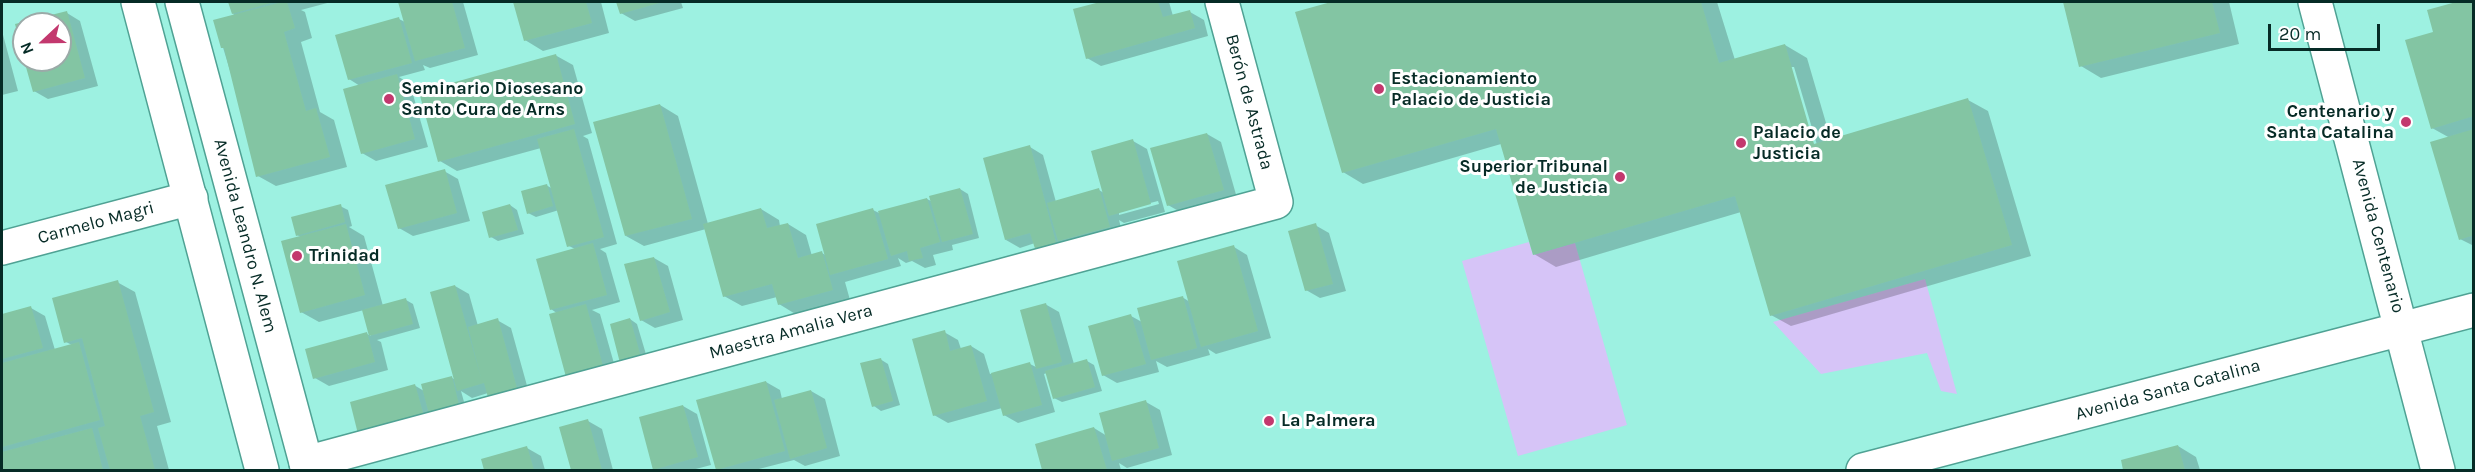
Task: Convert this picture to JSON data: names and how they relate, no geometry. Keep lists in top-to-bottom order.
{
  "streets": {
    "main road": [
      "Berón de Astrada",
      "Carmelo Magri",
      "Avenida Leandro N. Alem",
      "Avenida Centenario",
      "Maestra Amalia Vera",
      "Avenida Santa Catalina"
    ]
  },
  "crossings": [
    ["Berón de Astrada", "Maestra Amalia Vera"],
    ["Avenida Leandro N. Alem", "Maestra Amalia Vera"],
    ["Avenida Centenario", "Avenida Santa Catalina"]
  ],
  "places": [
    "Estacionamiento Palacio de Justicia",
    "Seminario Diosesano Santo Cura de Arns",
    "Centenario y Santa Catalina",
    "Palacio de Justicia",
    "Superior Tribunal de Justicia",
    "Trinidad",
    "La Palmera"
  ],
  "scale_bar": "20 m",
  "north": "left"
}
